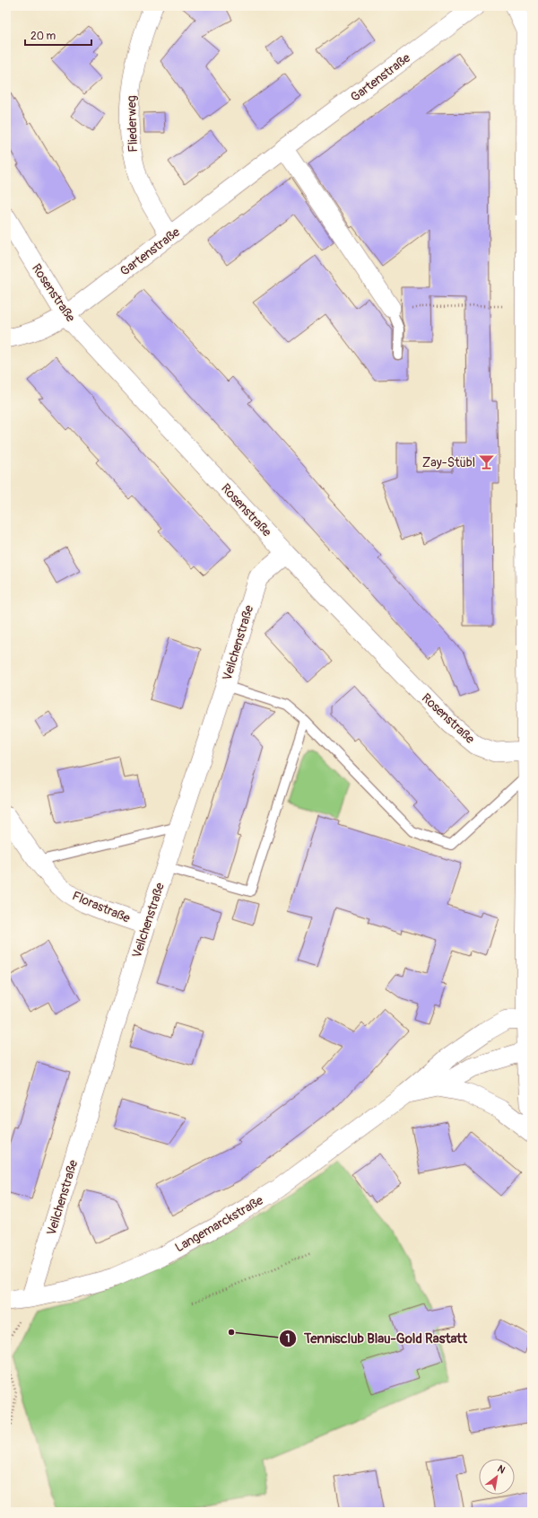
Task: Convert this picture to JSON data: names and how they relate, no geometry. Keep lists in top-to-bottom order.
{
  "streets": {
    "street": [
      "Gartenstraße",
      "Fliederweg",
      "Rosenstraße",
      "Veilchenstraße",
      "Florastraße",
      "Langemarckstraße"
    ]
  },
  "crossings": [
    ["Gartenstraße", "Fliederweg"],
    ["Gartenstraße", "Rosenstraße"],
    ["Rosenstraße", "Veilchenstraße"],
    ["Veilchenstraße", "Florastraße"],
    ["Veilchenstraße", "Langemarckstraße"]
  ],
  "places": {
    "bar": ["Zay-Stübl"],
    "other": ["Tennisclub Blau-Gold Rastatt"]
  },
  "scale_bar": "20 m",
  "north": "top right"
}
